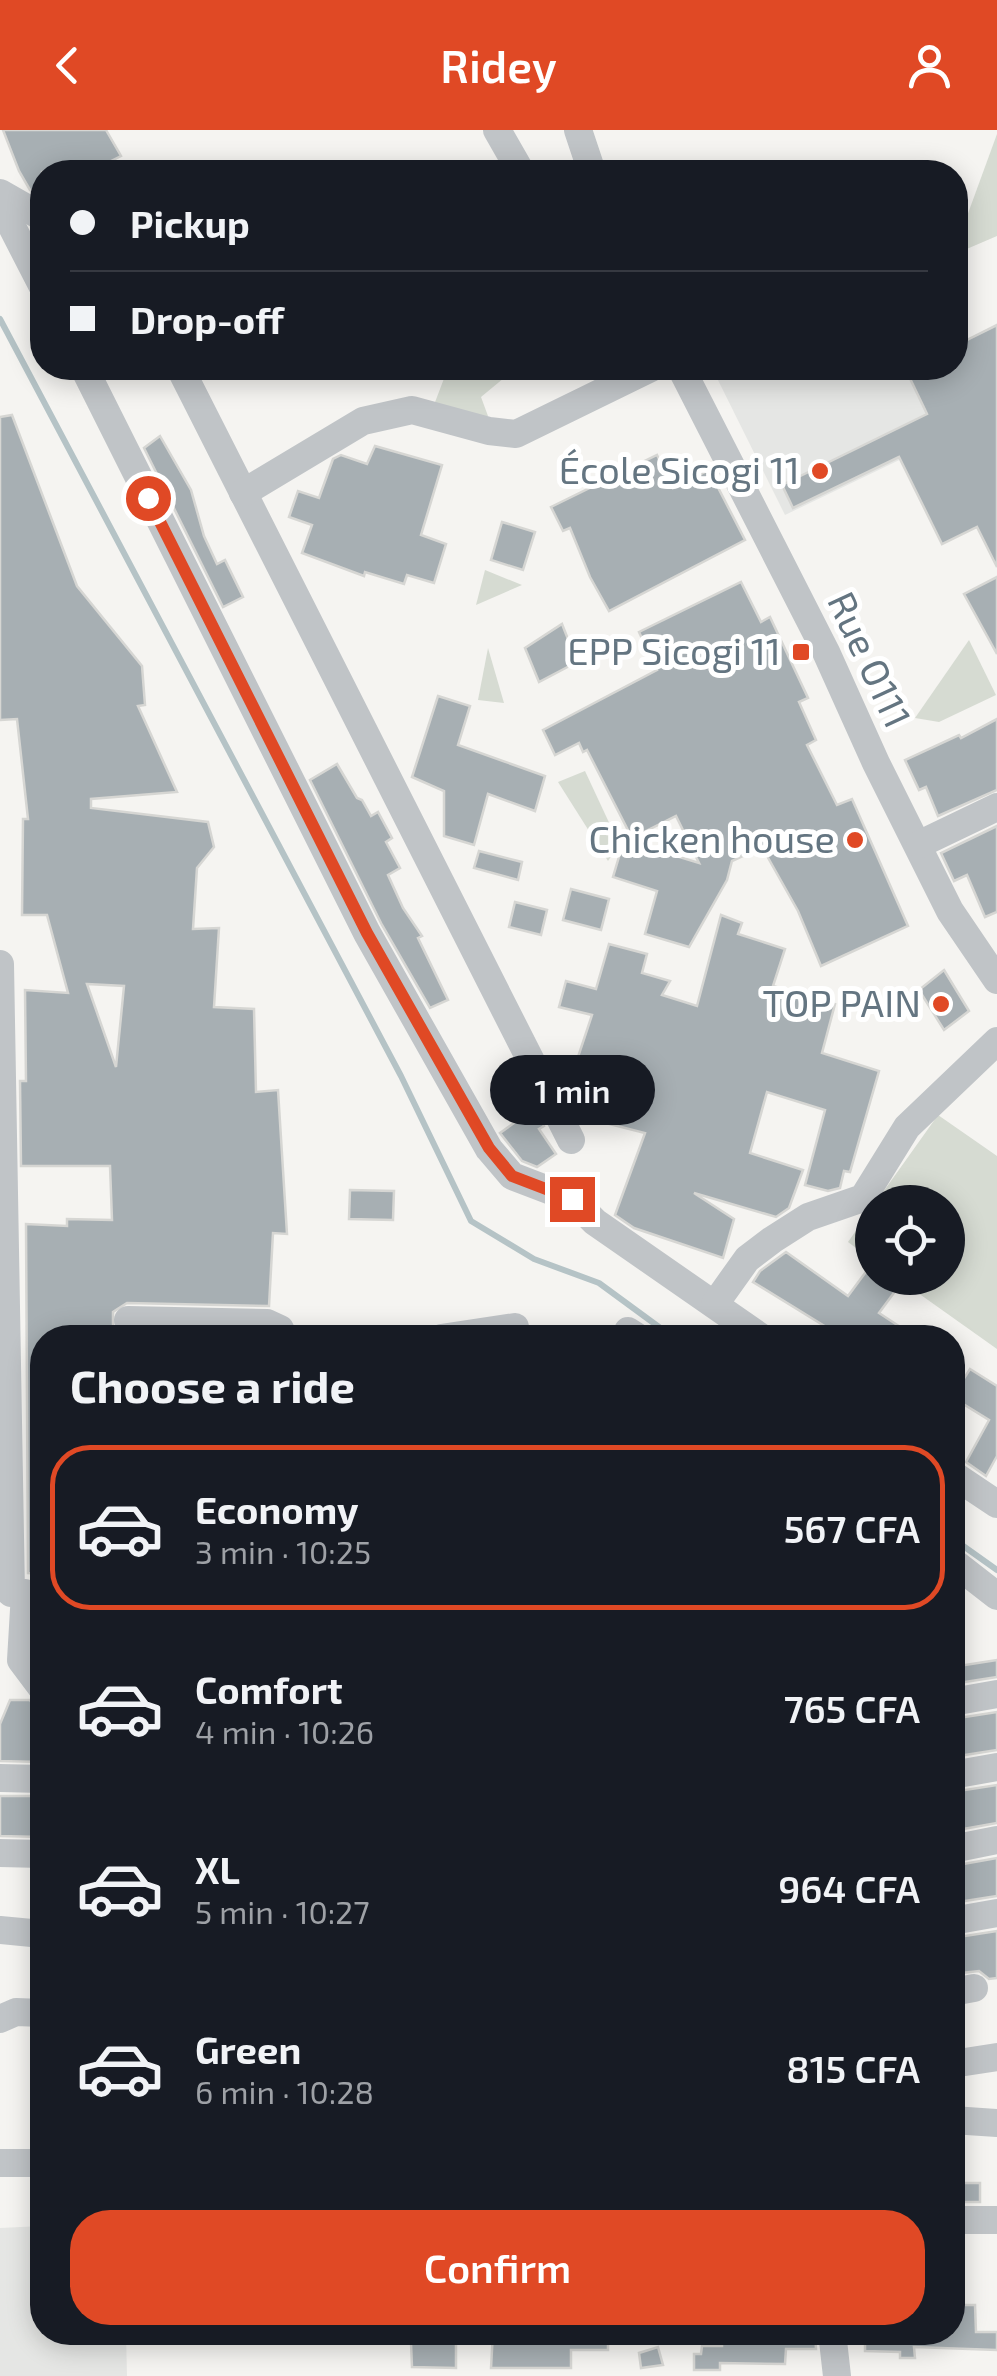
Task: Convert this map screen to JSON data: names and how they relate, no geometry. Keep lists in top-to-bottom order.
{
  "streets": {
    "street": ["Rue O111"]
  },
  "places": {
    "other": ["École Sicogi 11", "Chicken house", "TOP PAIN"],
    "transit": ["EPP Sicogi 11"]
  },
  "page": {
    "header": "Ridey",
    "banner": ["Pickup", "Drop-off"],
    "bubble": "1 min",
    "heading": "Choose a ride",
    "list": [
      {
        "name": "Economy",
        "note": "3 min · 10:25",
        "value": "567 CFA"
      },
      {
        "name": "Comfort",
        "note": "4 min · 10:26",
        "value": "765 CFA"
      },
      {
        "name": "XL",
        "note": "5 min · 10:27",
        "value": "964 CFA"
      },
      {
        "name": "Green",
        "note": "6 min · 10:28",
        "value": "815 CFA"
      }
    ],
    "buttons": "Confirm"
  }
}
